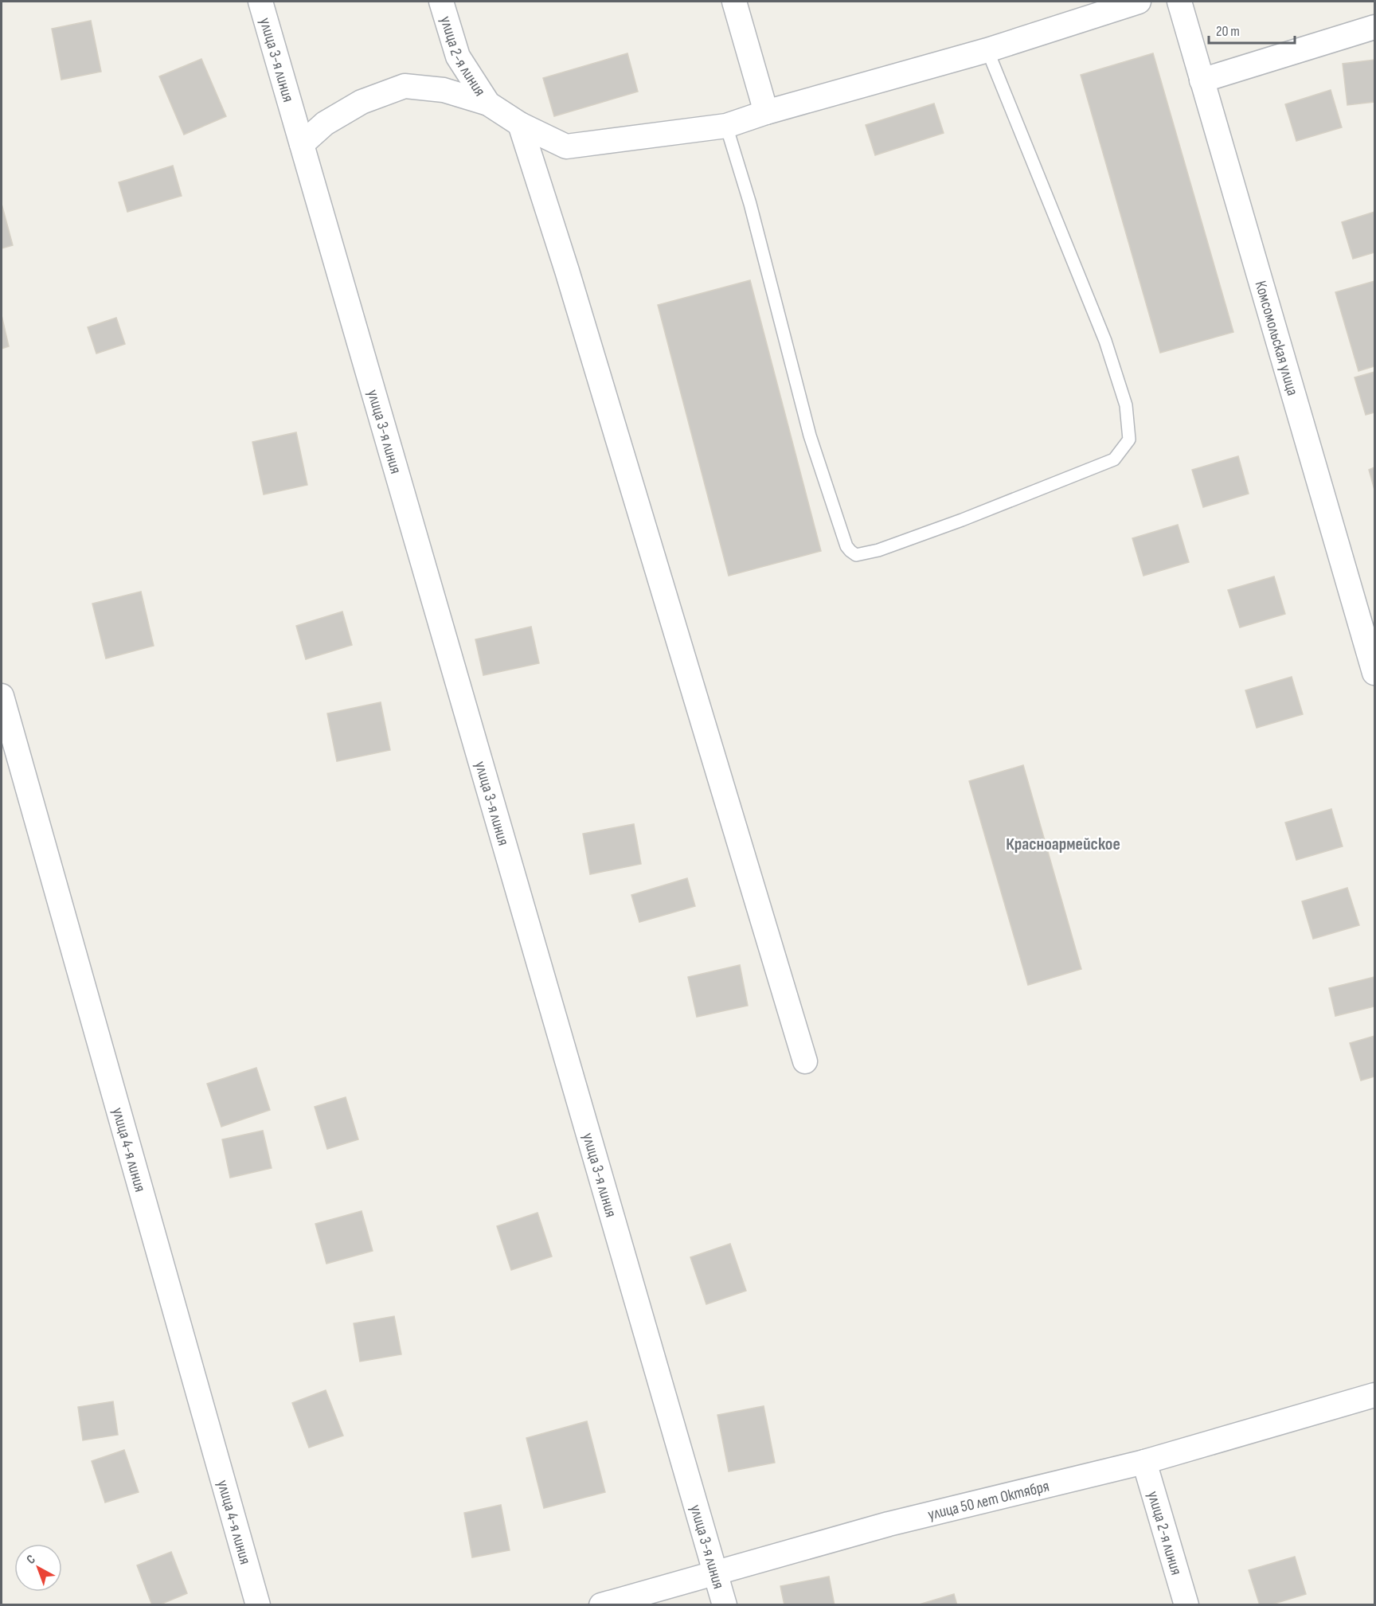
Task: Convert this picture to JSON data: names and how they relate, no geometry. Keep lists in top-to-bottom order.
{
  "streets": {
    "street": [
      "улица 2-я линия",
      "улица 3-я линия",
      "Комсомольская улица",
      "улица 4-я линия",
      "улица 50 лет Октября"
    ]
  },
  "crossings": [
    ["улица 2-я линия", "улица 50 лет Октября"],
    ["улица 3-я линия", "улица 50 лет Октября"]
  ],
  "districts": ["Красноармейское"],
  "scale_bar": "20 m",
  "north": "top left"
}
